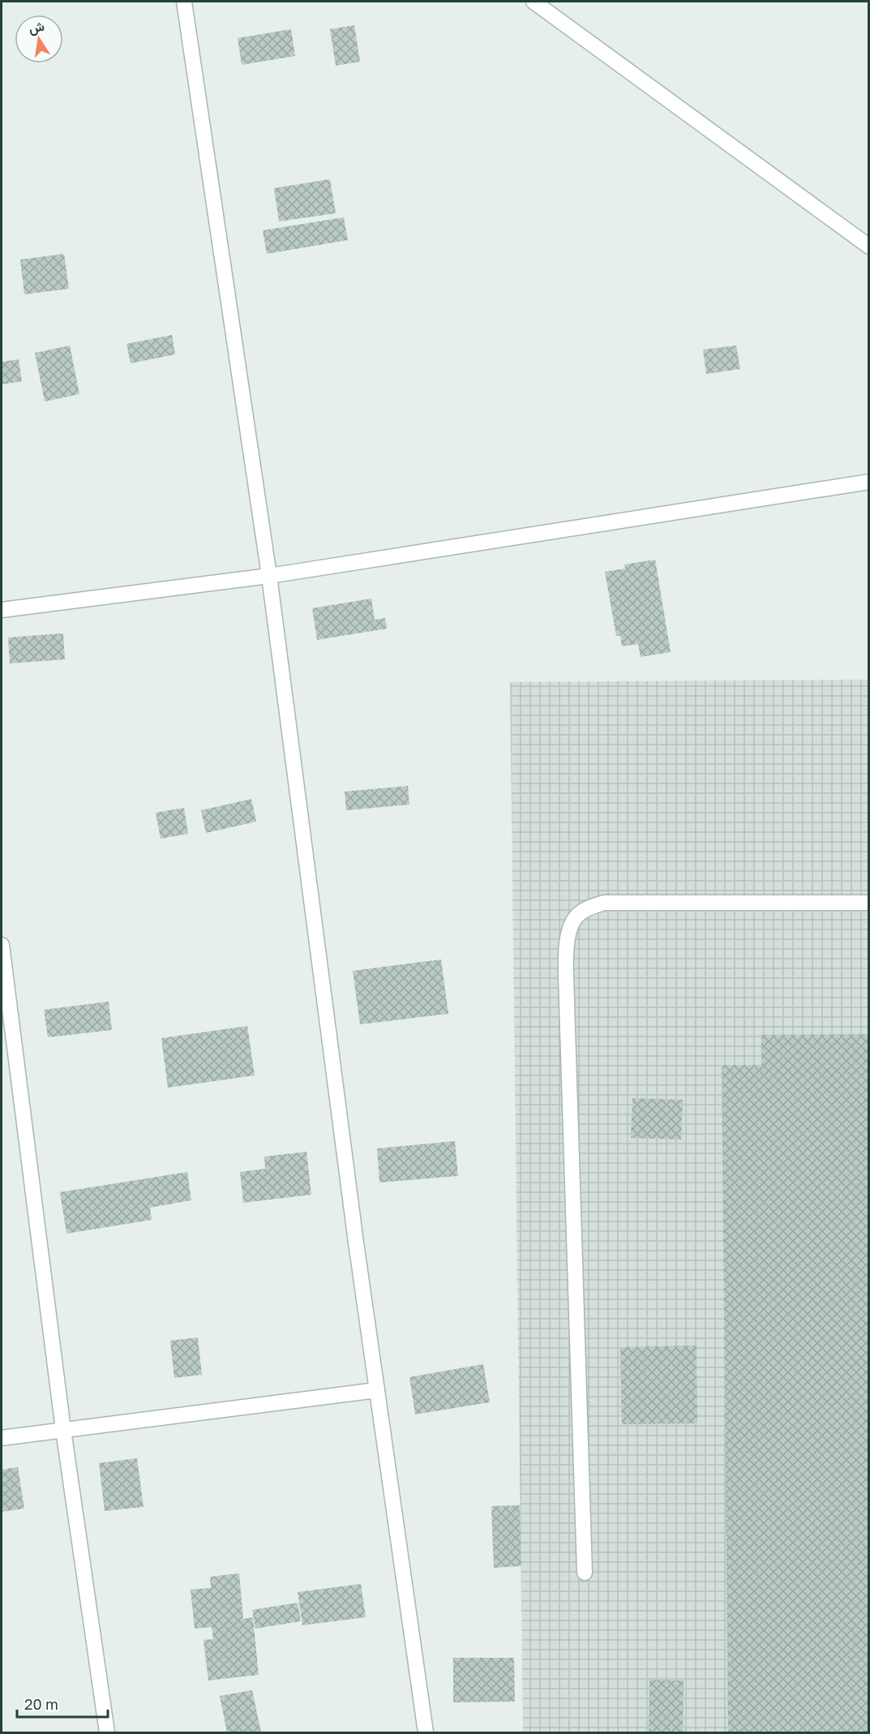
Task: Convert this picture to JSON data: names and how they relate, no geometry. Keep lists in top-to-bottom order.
{
  "scale_bar": "20 m",
  "north": "top"
}
